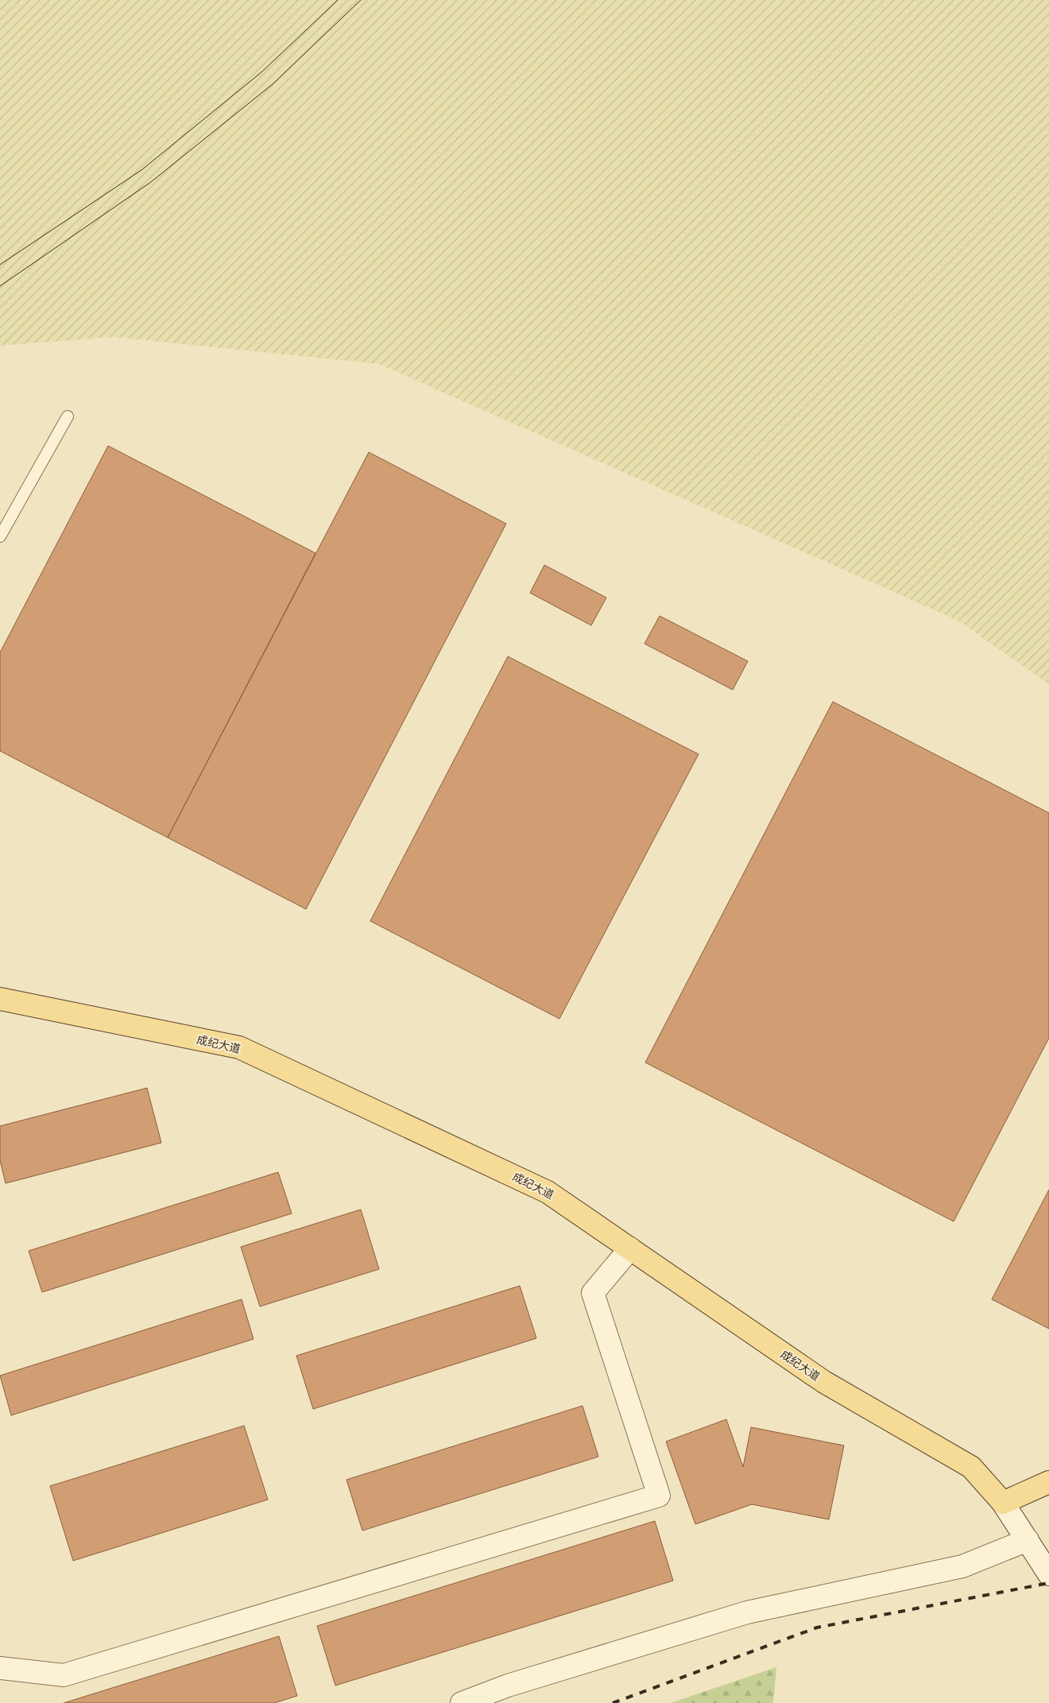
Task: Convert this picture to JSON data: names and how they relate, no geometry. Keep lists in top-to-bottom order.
{
  "streets": {
    "main road": ["成纪大道"]
  }
}
